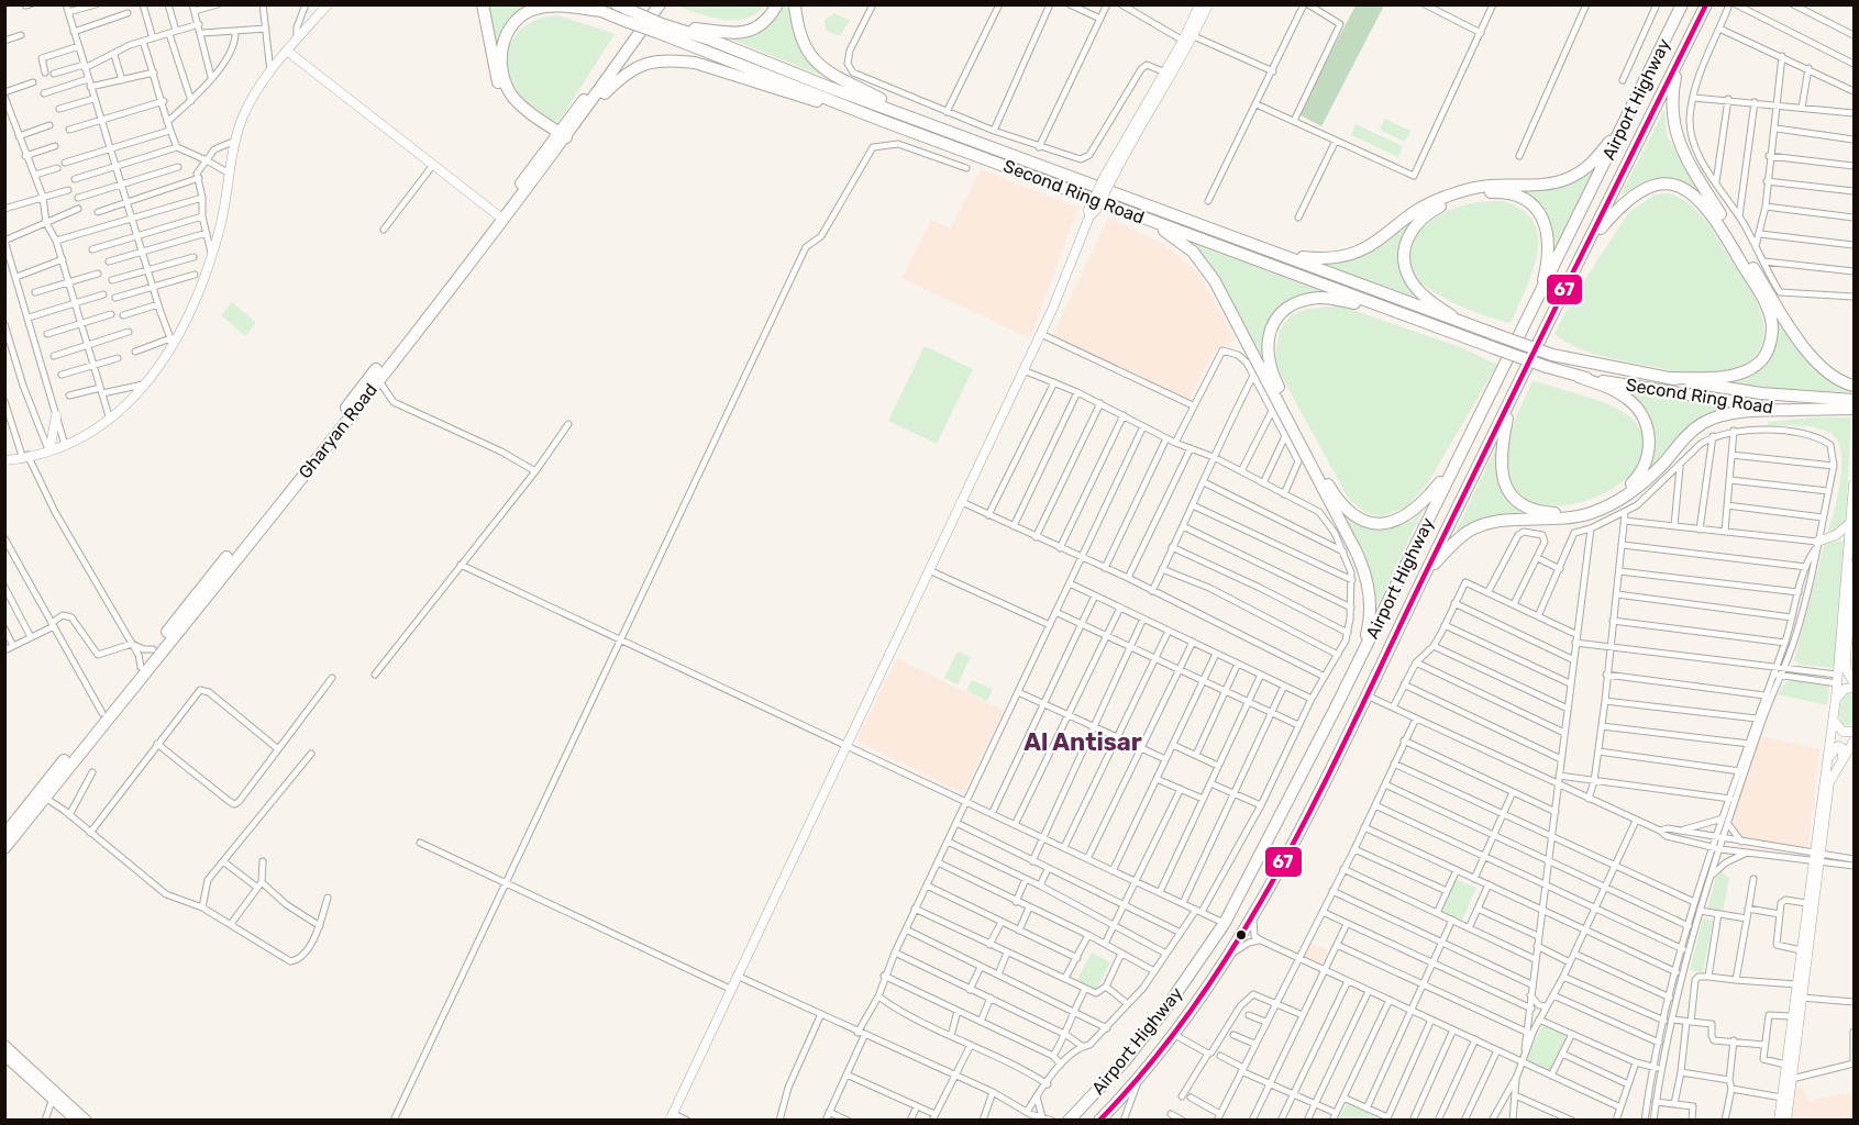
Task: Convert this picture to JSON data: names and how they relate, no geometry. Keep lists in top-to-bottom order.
{
  "streets": {
    "highway": ["Airport Highway", "Second Ring Road", "Gharyan Road"]
  },
  "districts": ["Al Antisar"],
  "lines": ["transit line 67"]
}
